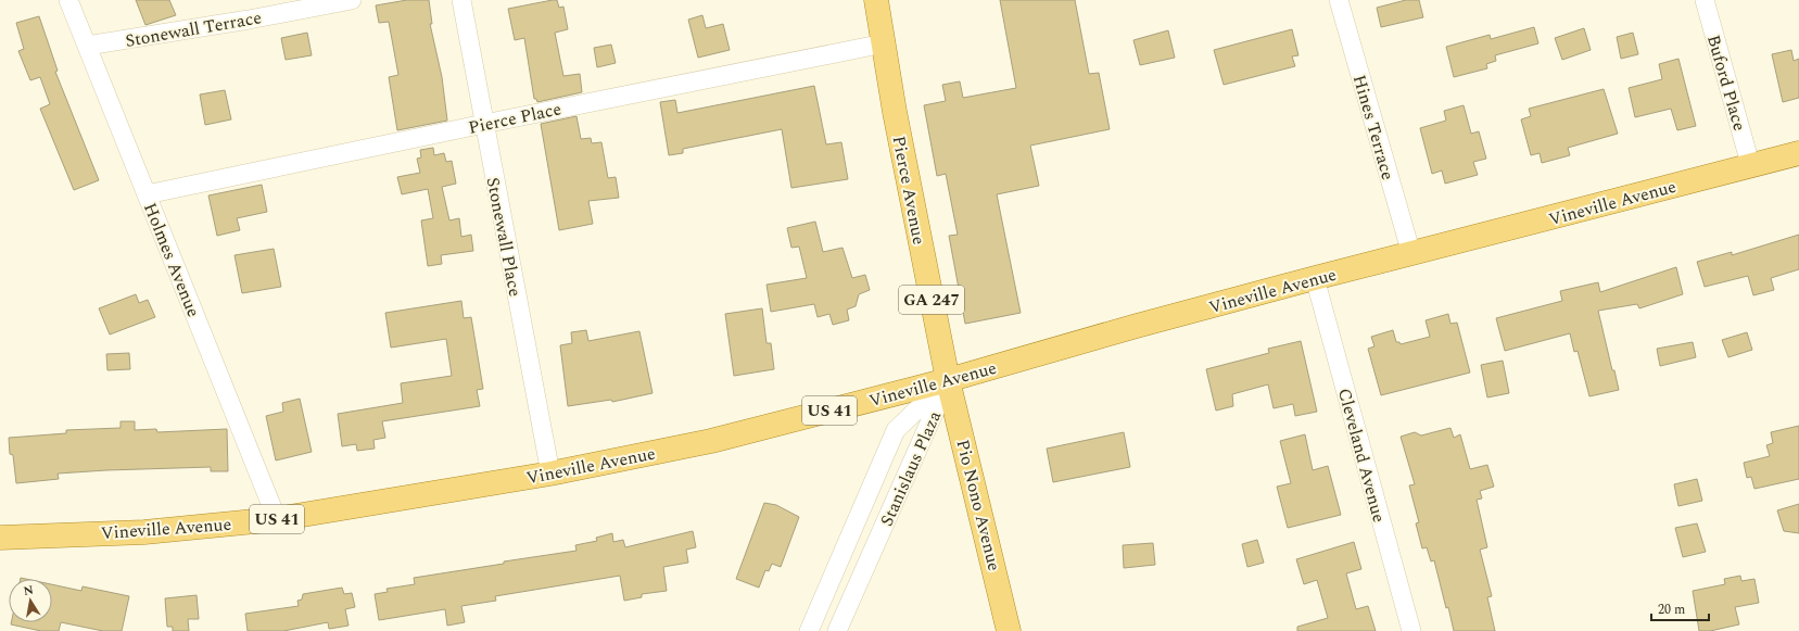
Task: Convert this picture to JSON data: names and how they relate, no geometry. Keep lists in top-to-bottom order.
{
  "streets": {
    "main road": [
      "Pierce Avenue",
      "Vineville Avenue",
      "GA 247",
      "US 41",
      "Pio Nono Avenue"
    ],
    "street": [
      "Stonewall Terrace",
      "Buford Place",
      "Pierce Place",
      "Hines Terrace",
      "Stonewall Place",
      "Holmes Avenue",
      "Cleveland Avenue",
      "Stanislaus Plaza"
    ]
  },
  "crossings": [
    ["Stonewall Terrace", "Holmes Avenue"],
    ["Buford Place", "Vineville Avenue"],
    ["Pierce Place", "Pierce Avenue"],
    ["Pierce Place", "Stonewall Place"],
    ["Pierce Place", "Holmes Avenue"],
    ["Hines Terrace", "Vineville Avenue"],
    ["Pierce Avenue", "Vineville Avenue"],
    ["Pierce Avenue", "Stanislaus Plaza"],
    ["Pierce Avenue", "Pio Nono Avenue"],
    ["Vineville Avenue", "Stonewall Place"],
    ["Vineville Avenue", "Holmes Avenue"],
    ["Vineville Avenue", "Cleveland Avenue"],
    ["Vineville Avenue", "Stanislaus Plaza"],
    ["Vineville Avenue", "Pio Nono Avenue"],
    ["Stanislaus Plaza", "Pio Nono Avenue"]
  ],
  "scale_bar": "20 m",
  "north": "top"
}
